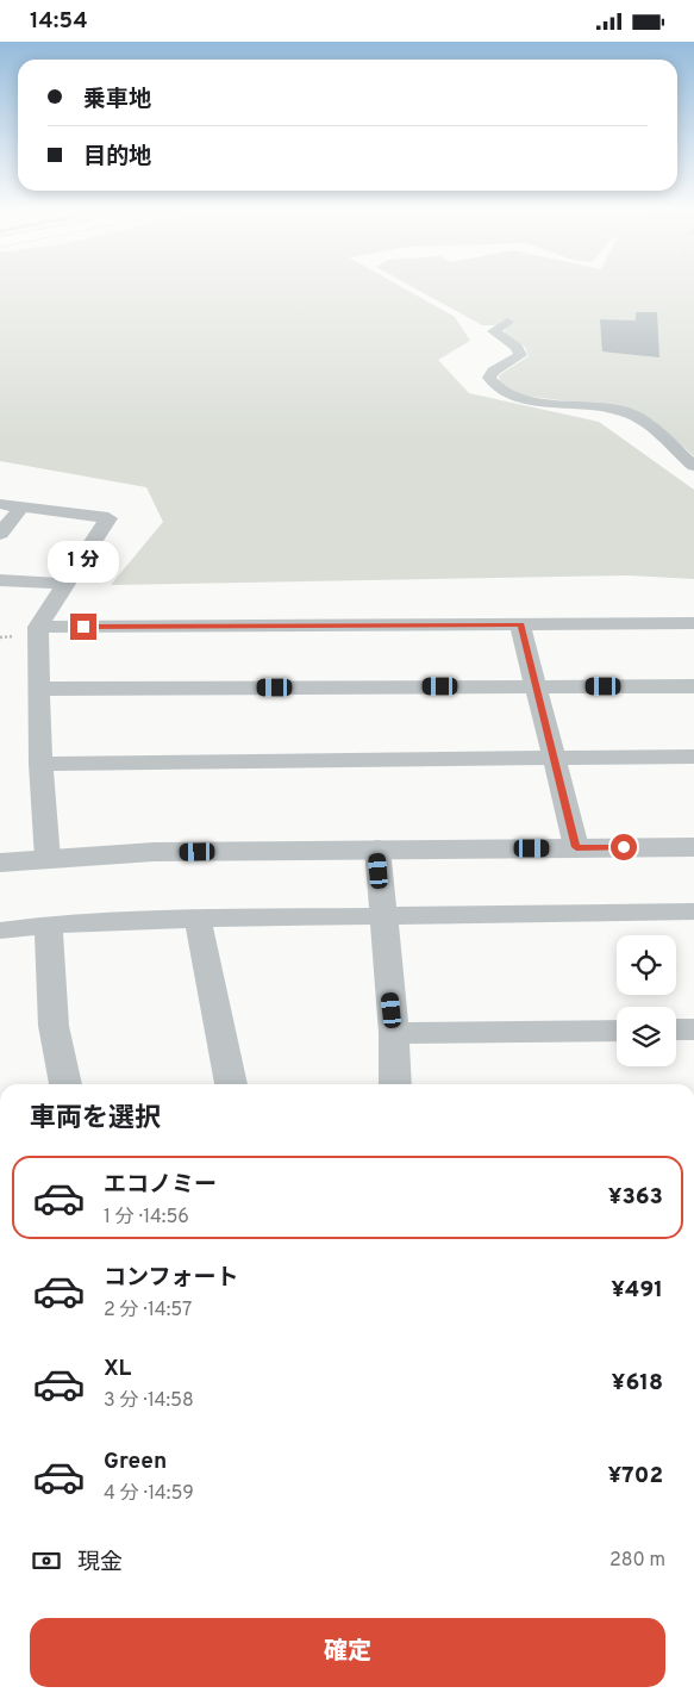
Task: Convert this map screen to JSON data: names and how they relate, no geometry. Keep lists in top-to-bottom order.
{
  "page": {
    "status": "14:54",
    "banner": ["乗車地", "目的地"],
    "bubble": "1 分",
    "heading": "車両を選択",
    "list": [
      {
        "name": "エコノミー",
        "note": "1 分 · 14:56",
        "value": "¥363"
      },
      {
        "name": "コンフォート",
        "note": "2 分 · 14:57",
        "value": "¥491"
      },
      {
        "name": "XL",
        "note": "3 分 · 14:58",
        "value": "¥618"
      },
      {
        "name": "Green",
        "note": "4 分 · 14:59",
        "value": "¥702"
      }
    ],
    "pay": ["現金", "280 m"],
    "buttons": "確定"
  }
}
